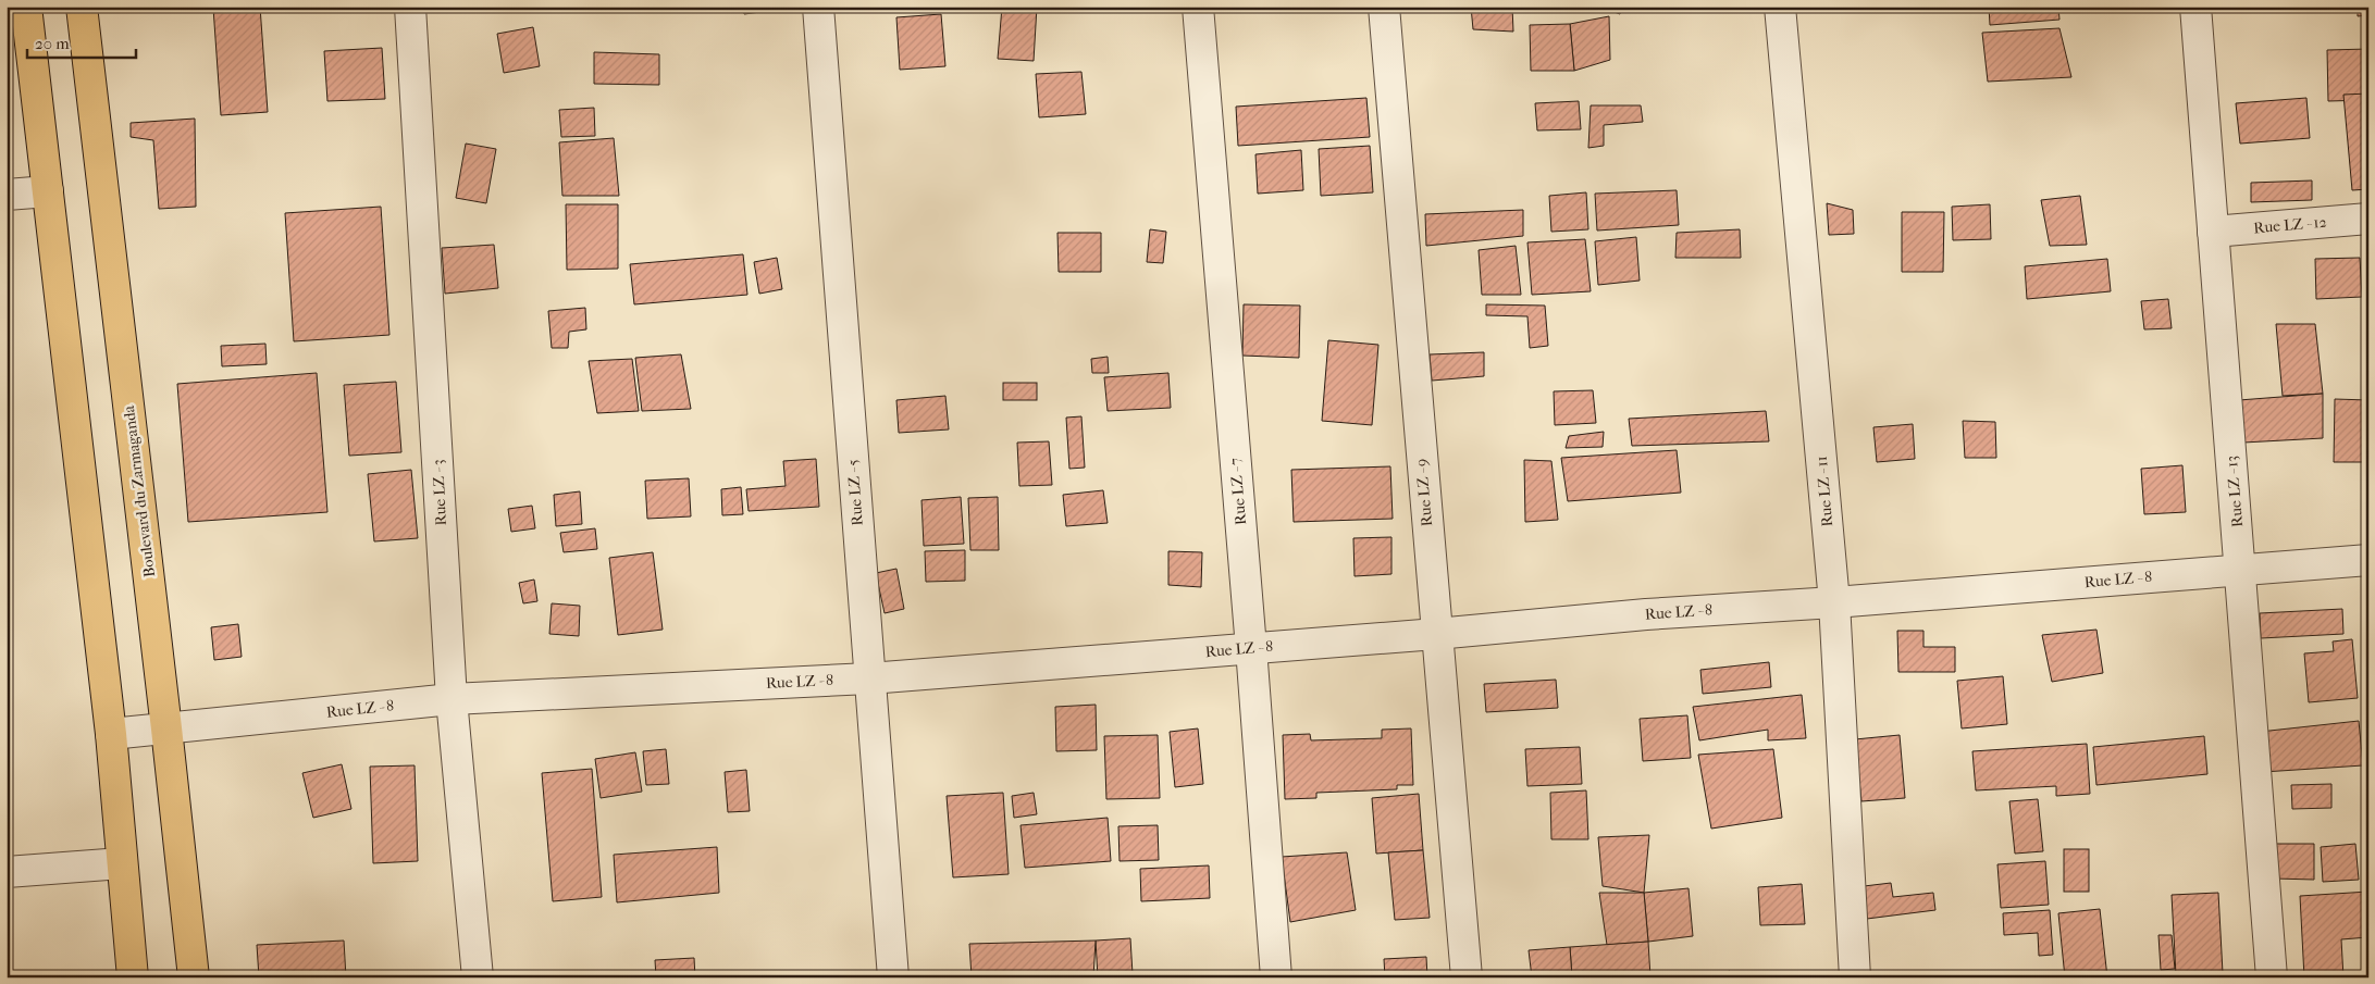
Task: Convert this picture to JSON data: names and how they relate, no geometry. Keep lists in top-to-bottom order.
{
  "streets": {
    "main road": ["Boulevard du Zarmaganda"],
    "street": [
      "Rue LZ - 12",
      "Rue LZ - 7",
      "Rue LZ - 11",
      "Rue LZ - 13",
      "Rue LZ - 3",
      "Rue LZ - 5",
      "Rue LZ - 9",
      "Rue LZ - 8"
    ]
  },
  "crossings": [
    ["Rue LZ - 12", "Rue LZ - 13"],
    ["Boulevard du Zarmaganda", "Rue LZ - 8"],
    ["Rue LZ - 7", "Rue LZ - 8"],
    ["Rue LZ - 11", "Rue LZ - 8"],
    ["Rue LZ - 13", "Rue LZ - 8"],
    ["Rue LZ - 3", "Rue LZ - 8"],
    ["Rue LZ - 5", "Rue LZ - 8"],
    ["Rue LZ - 9", "Rue LZ - 8"]
  ],
  "scale_bar": "20 m"
}
